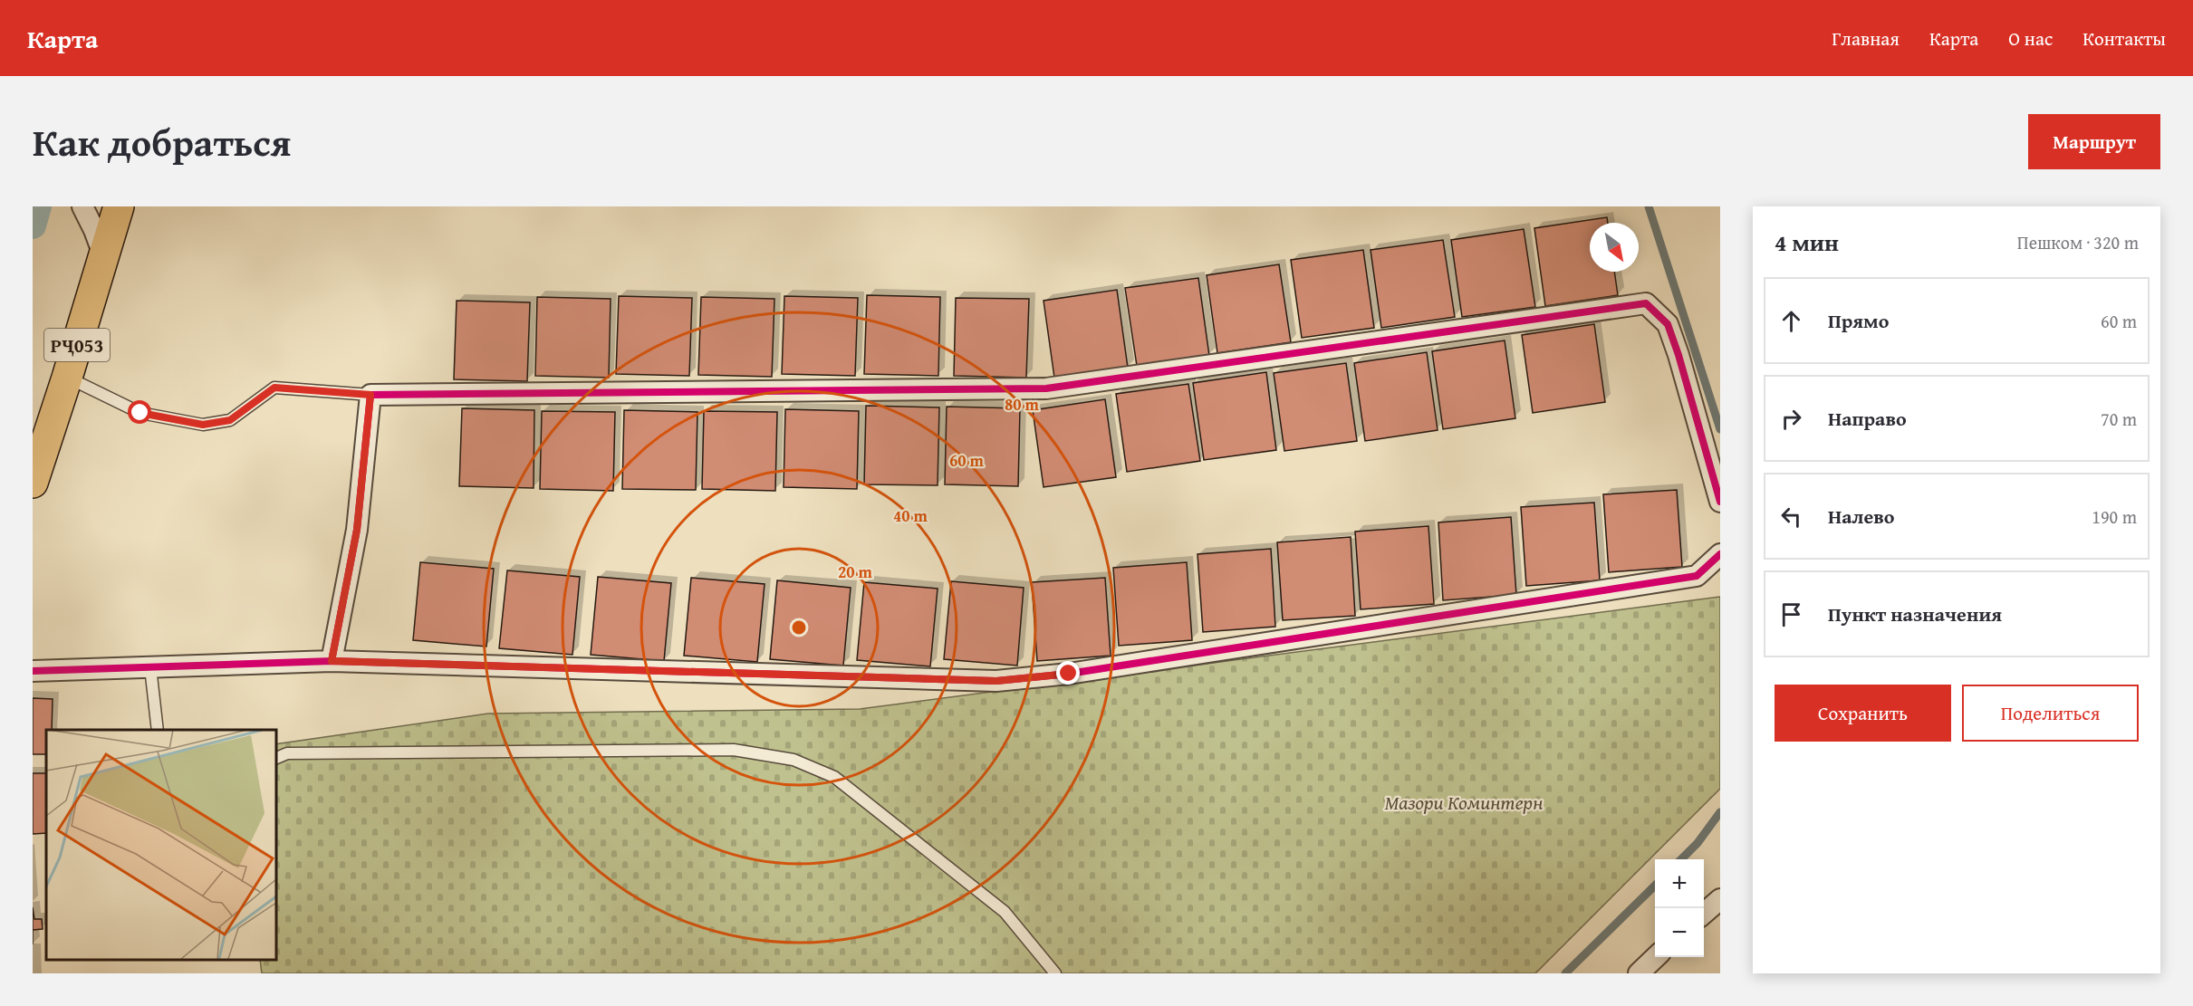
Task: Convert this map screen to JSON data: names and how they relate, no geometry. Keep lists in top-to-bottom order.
{
  "streets": {
    "main road": ["РҶ053"]
  },
  "parks": ["Мазори Коминтерн"],
  "north": "bottom right",
  "page": {
    "header": "Карта",
    "nav": [
      "Главная",
      "Карта",
      "О нас",
      "Контакты"
    ],
    "title": "Как добраться",
    "buttons": [
      "Маршрут",
      ["Сохранить", "Поделиться"]
    ],
    "heading": ["4 мин", "Пешком · 320 m"],
    "list": [
      ["Прямо", "60 m"],
      ["Направо", "70 m"],
      ["Налево", "190 m"],
      "Пункт назначения"
    ],
    "map_buttons": ["+", "−"]
  },
  "rings": [
    "80 m",
    "60 m",
    "40 m",
    "20 m"
  ]
}
